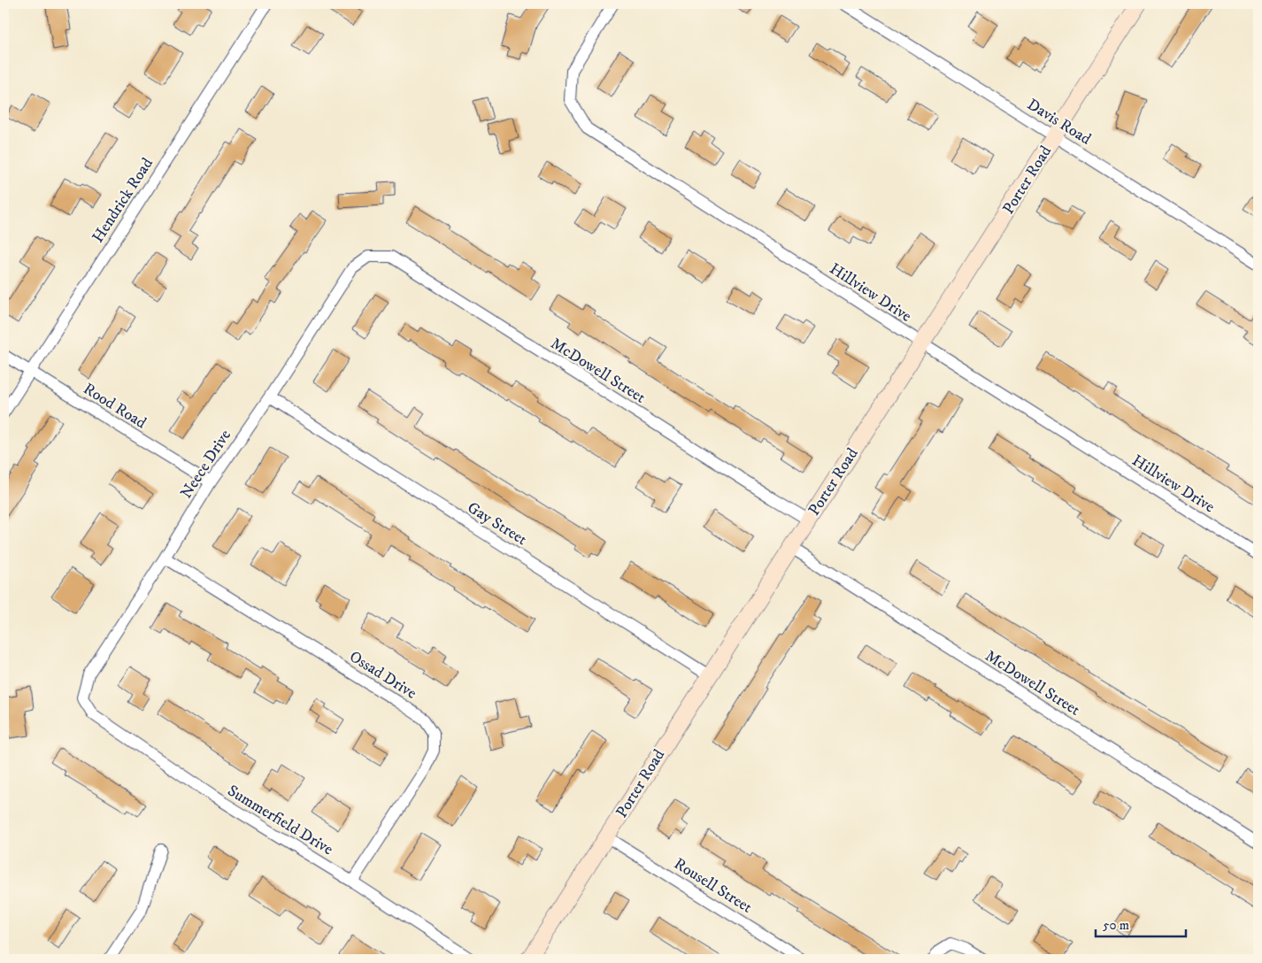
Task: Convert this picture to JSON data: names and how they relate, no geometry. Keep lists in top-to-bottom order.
{
  "streets": {
    "street": [
      "Davis Road",
      "Porter Road",
      "Hendrick Road",
      "Hillview Drive",
      "McDowell Street",
      "Rood Road",
      "Neece Drive",
      "Gay Street",
      "Ossad Drive",
      "Summerfield Drive",
      "Rousell Street"
    ]
  },
  "crossings": [
    ["Davis Road", "Porter Road"],
    ["Porter Road", "Hillview Drive"],
    ["Porter Road", "McDowell Street"],
    ["Porter Road", "Gay Street"],
    ["Porter Road", "Rousell Street"],
    ["Hendrick Road", "Rood Road"],
    ["McDowell Street", "Neece Drive"],
    ["Rood Road", "Neece Drive"],
    ["Neece Drive", "Gay Street"],
    ["Neece Drive", "Ossad Drive"],
    ["Neece Drive", "Summerfield Drive"],
    ["Ossad Drive", "Summerfield Drive"]
  ],
  "scale_bar": "50 m"
}
